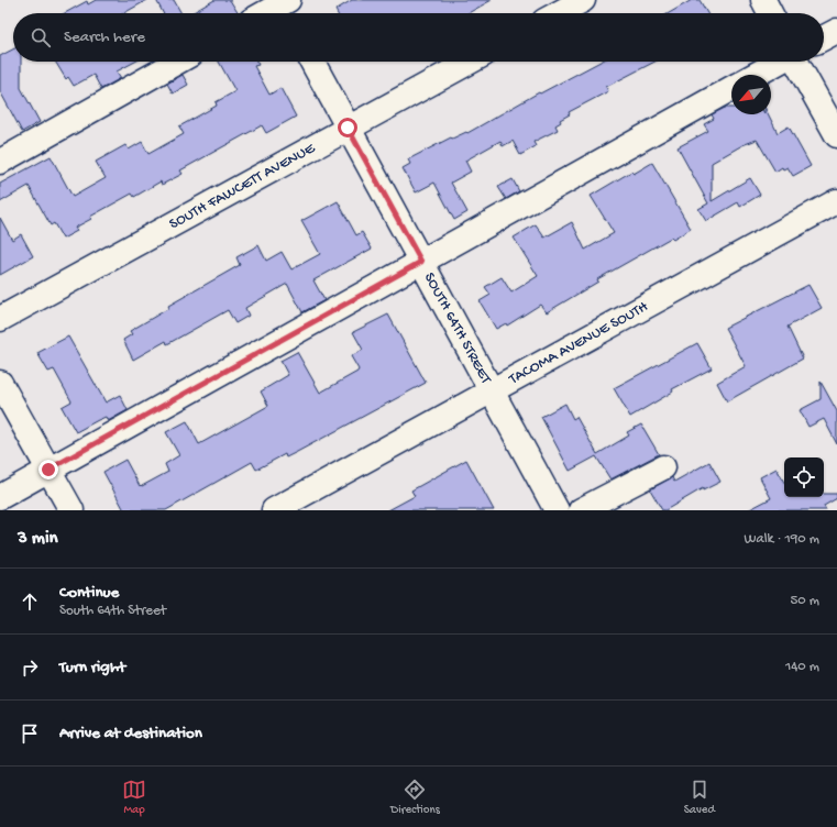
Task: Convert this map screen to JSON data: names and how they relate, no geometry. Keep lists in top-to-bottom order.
{
  "streets": {
    "street": ["SOUTH FAWCETT AVENUE", "SOUTH 64TH STREET", "TACOMA AVENUE SOUTH"]
  },
  "crossings": [
    ["SOUTH FAWCETT AVENUE", "SOUTH 64TH STREET"],
    ["SOUTH 64TH STREET", "TACOMA AVENUE SOUTH"]
  ],
  "north": "bottom left",
  "page": {
    "search": "Search here",
    "heading": ["3 min", "Walk · 190 m"],
    "list": [
      ["Continue", "South 64th Street", "50 m"],
      ["Turn right", "140 m"],
      "Arrive at destination"
    ],
    "nav": ["Map", "Directions", "Saved"]
  }
}
